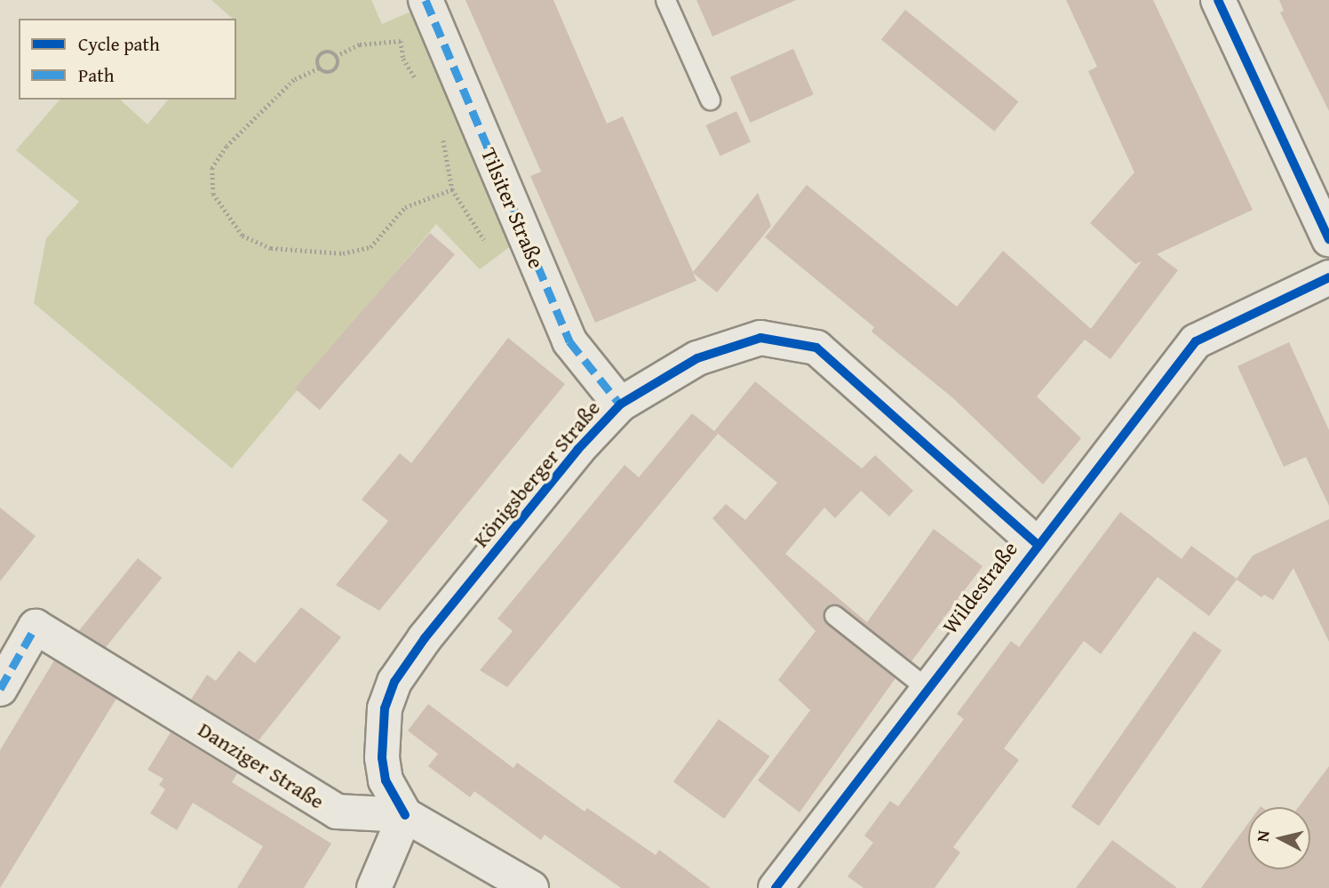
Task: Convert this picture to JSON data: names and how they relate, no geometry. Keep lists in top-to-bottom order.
{
  "streets": {
    "street": [
      "Tilsiter Straße",
      "Königsberger Straße",
      "Wildestraße",
      "Danziger Straße"
    ]
  },
  "crossings": [
    ["Tilsiter Straße", "Königsberger Straße"],
    ["Königsberger Straße", "Wildestraße"],
    ["Königsberger Straße", "Danziger Straße"]
  ],
  "legend": ["Cycle path", "Path"],
  "north": "left"
}
